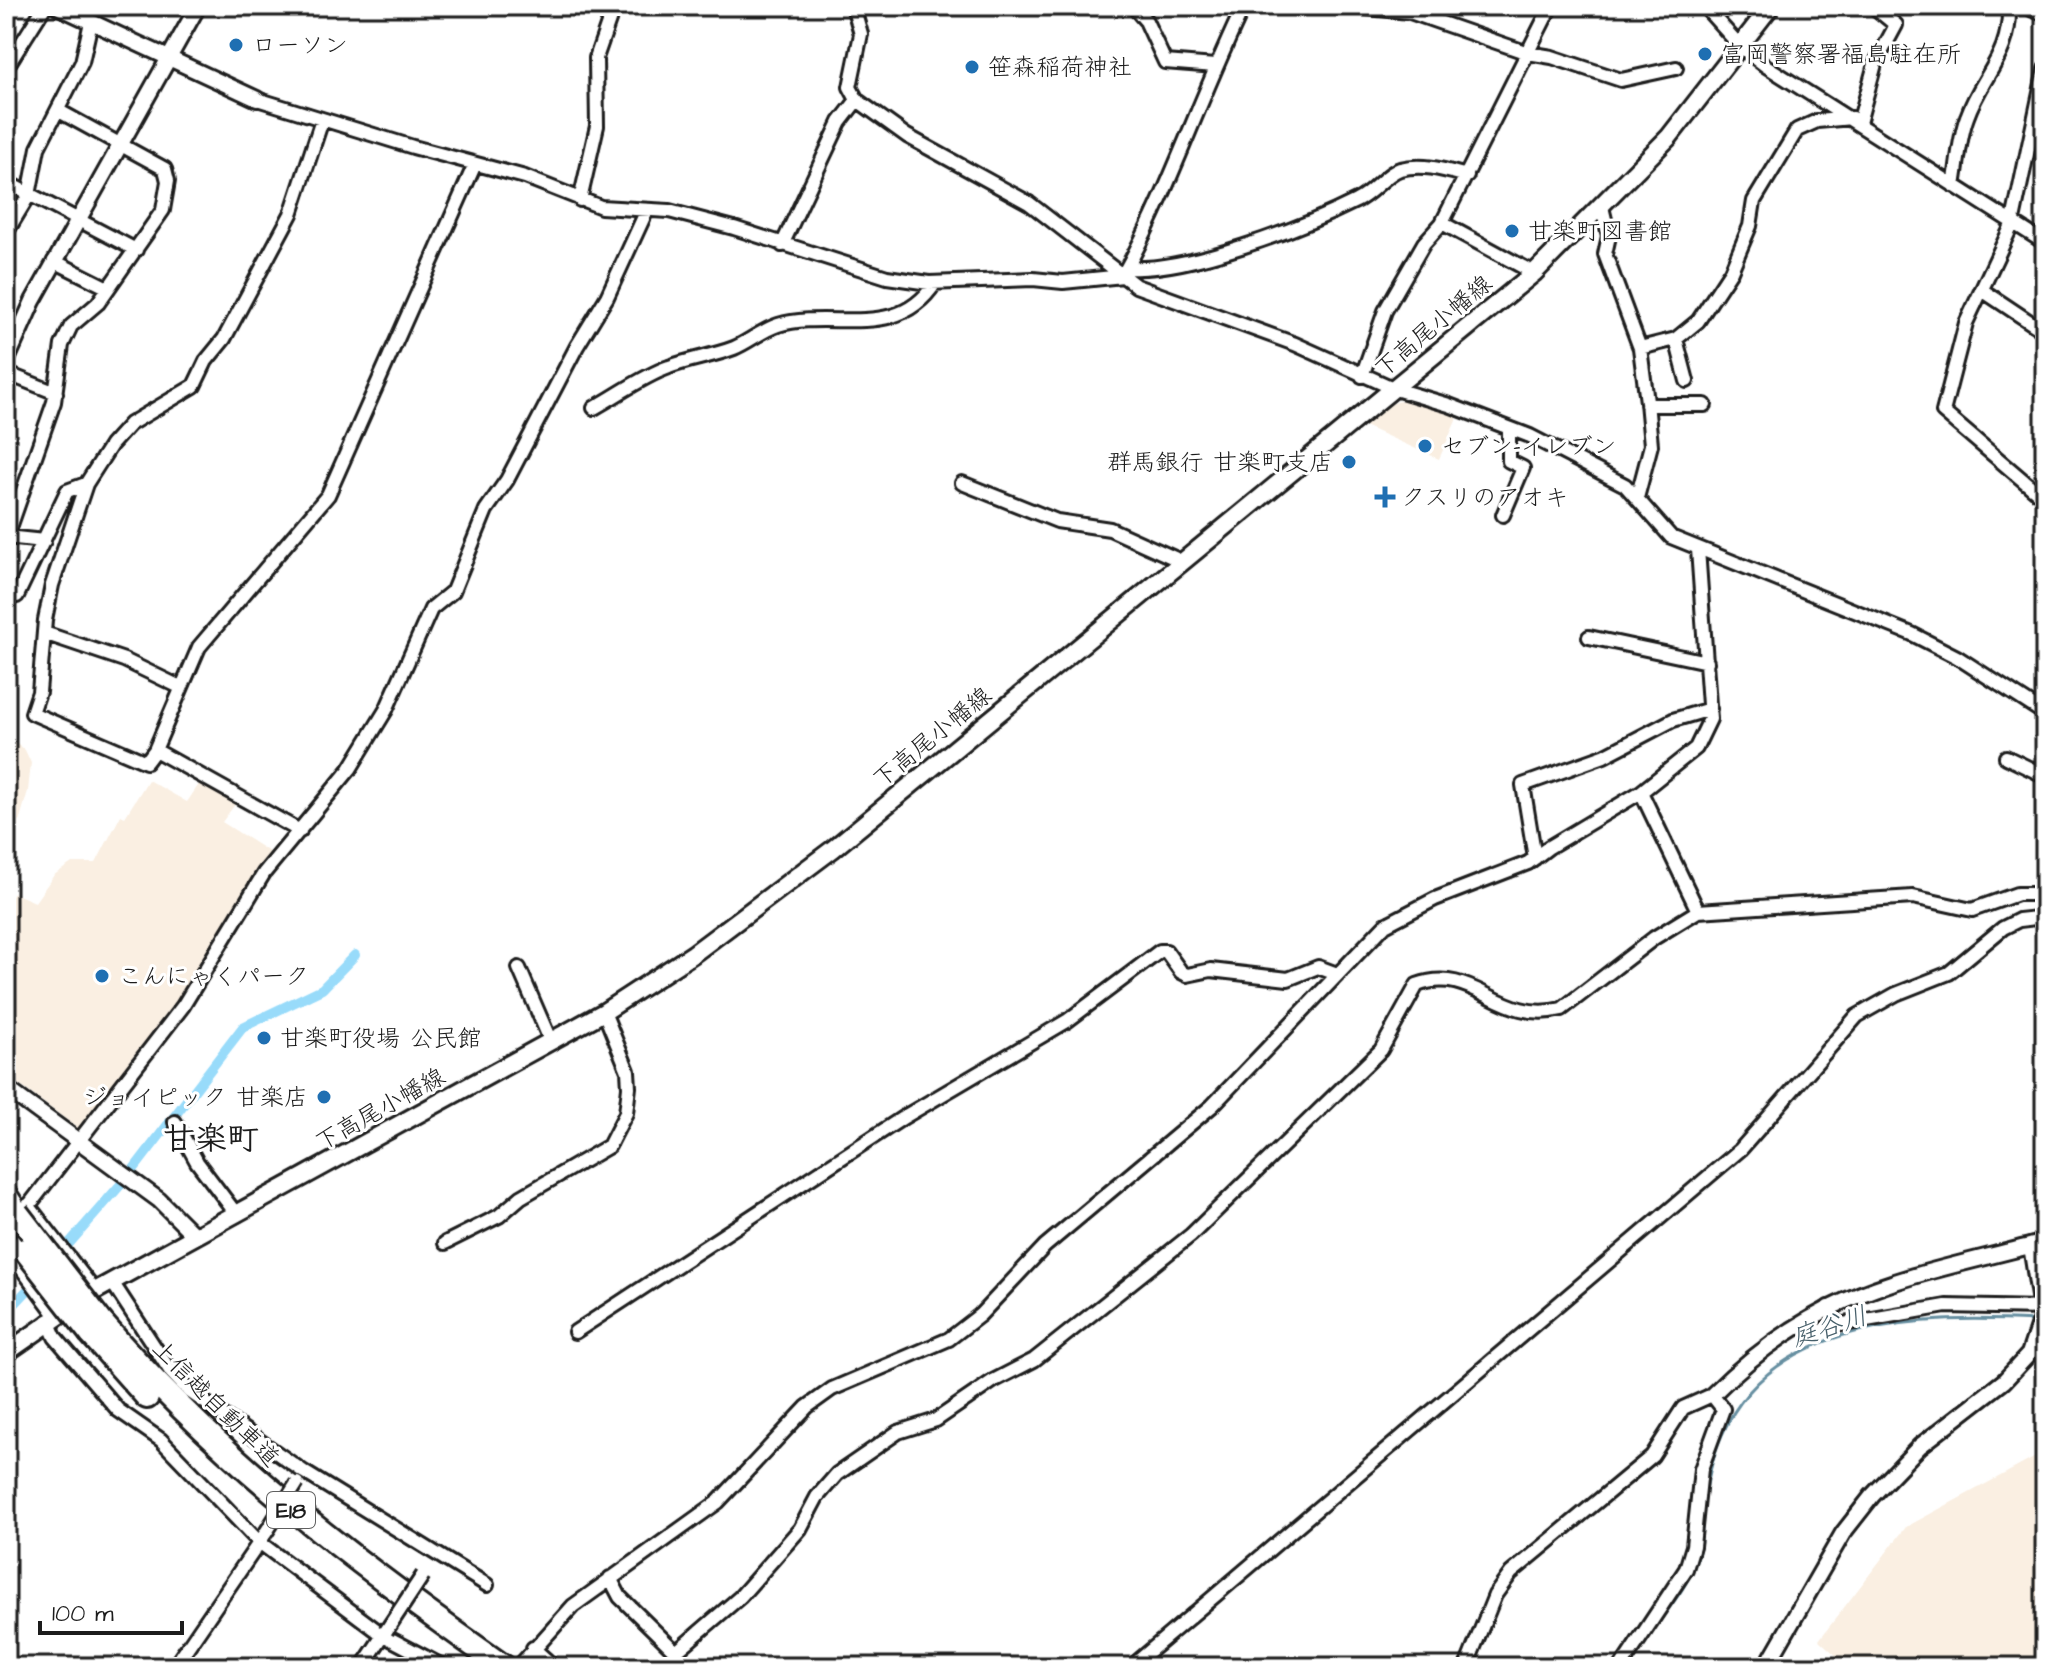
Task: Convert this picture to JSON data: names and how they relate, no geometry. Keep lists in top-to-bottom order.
{
  "streets": {
    "highway": ["上信越自動車道", "E18"],
    "main road": ["下高尾小幡線"]
  },
  "districts": ["甘楽町"],
  "water": ["庭谷川"],
  "places": {
    "other": [
      "ローソン",
      "富岡警察署福島駐在所",
      "笹森稲荷神社",
      "甘楽町図書館",
      "セブン-イレブン",
      "群馬銀行 甘楽町支店",
      "こんにゃくパーク",
      "甘楽町役場 公民館",
      "ジョイピック 甘楽店"
    ],
    "health": ["クスリのアオキ"]
  },
  "scale_bar": "100 m"
}
